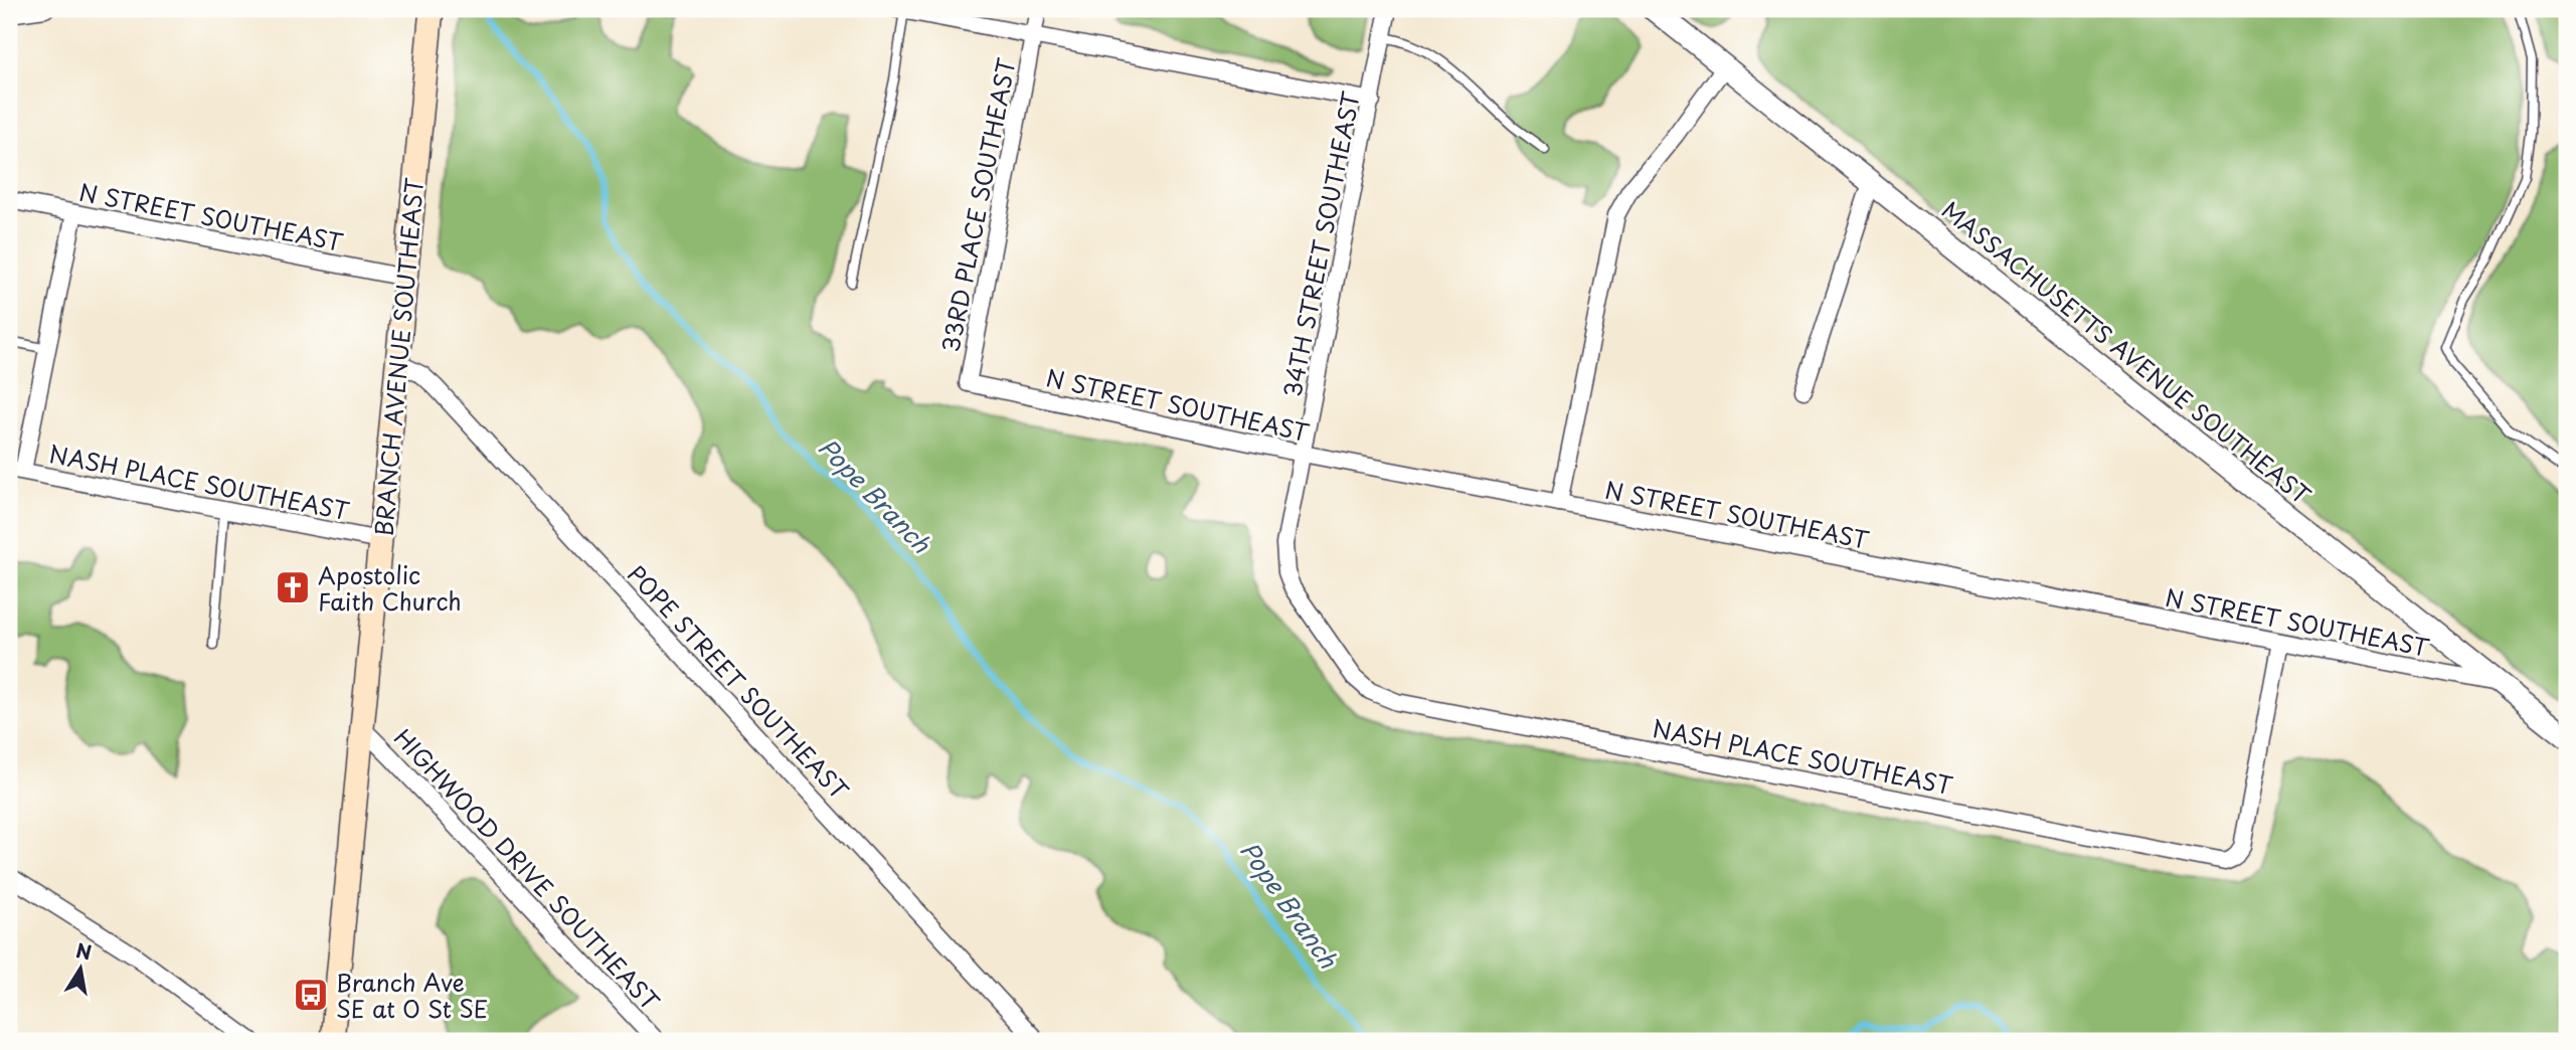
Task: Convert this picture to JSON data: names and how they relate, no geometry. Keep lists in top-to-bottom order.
{
  "streets": {
    "main road": ["BRANCH AVENUE SOUTHEAST"],
    "street": [
      "33RD PLACE SOUTHEAST",
      "N STREET SOUTHEAST",
      "34TH STREET SOUTHEAST",
      "MASSACHUSETTS AVENUE SOUTHEAST",
      "NASH PLACE SOUTHEAST",
      "POPE STREET SOUTHEAST",
      "HIGHWOOD DRIVE SOUTHEAST"
    ]
  },
  "crossings": [
    ["33RD PLACE SOUTHEAST", "N STREET SOUTHEAST"],
    ["N STREET SOUTHEAST", "34TH STREET SOUTHEAST"],
    ["N STREET SOUTHEAST", "MASSACHUSETTS AVENUE SOUTHEAST"],
    ["N STREET SOUTHEAST", "BRANCH AVENUE SOUTHEAST"],
    ["N STREET SOUTHEAST", "NASH PLACE SOUTHEAST"],
    ["34TH STREET SOUTHEAST", "NASH PLACE SOUTHEAST"],
    ["BRANCH AVENUE SOUTHEAST", "NASH PLACE SOUTHEAST"],
    ["BRANCH AVENUE SOUTHEAST", "POPE STREET SOUTHEAST"],
    ["BRANCH AVENUE SOUTHEAST", "HIGHWOOD DRIVE SOUTHEAST"]
  ],
  "water": ["Pope Branch"],
  "places": {
    "church": ["Apostolic Faith Church"],
    "bus stop": ["Branch Ave SE at O St SE"]
  },
  "north": "top"
}
